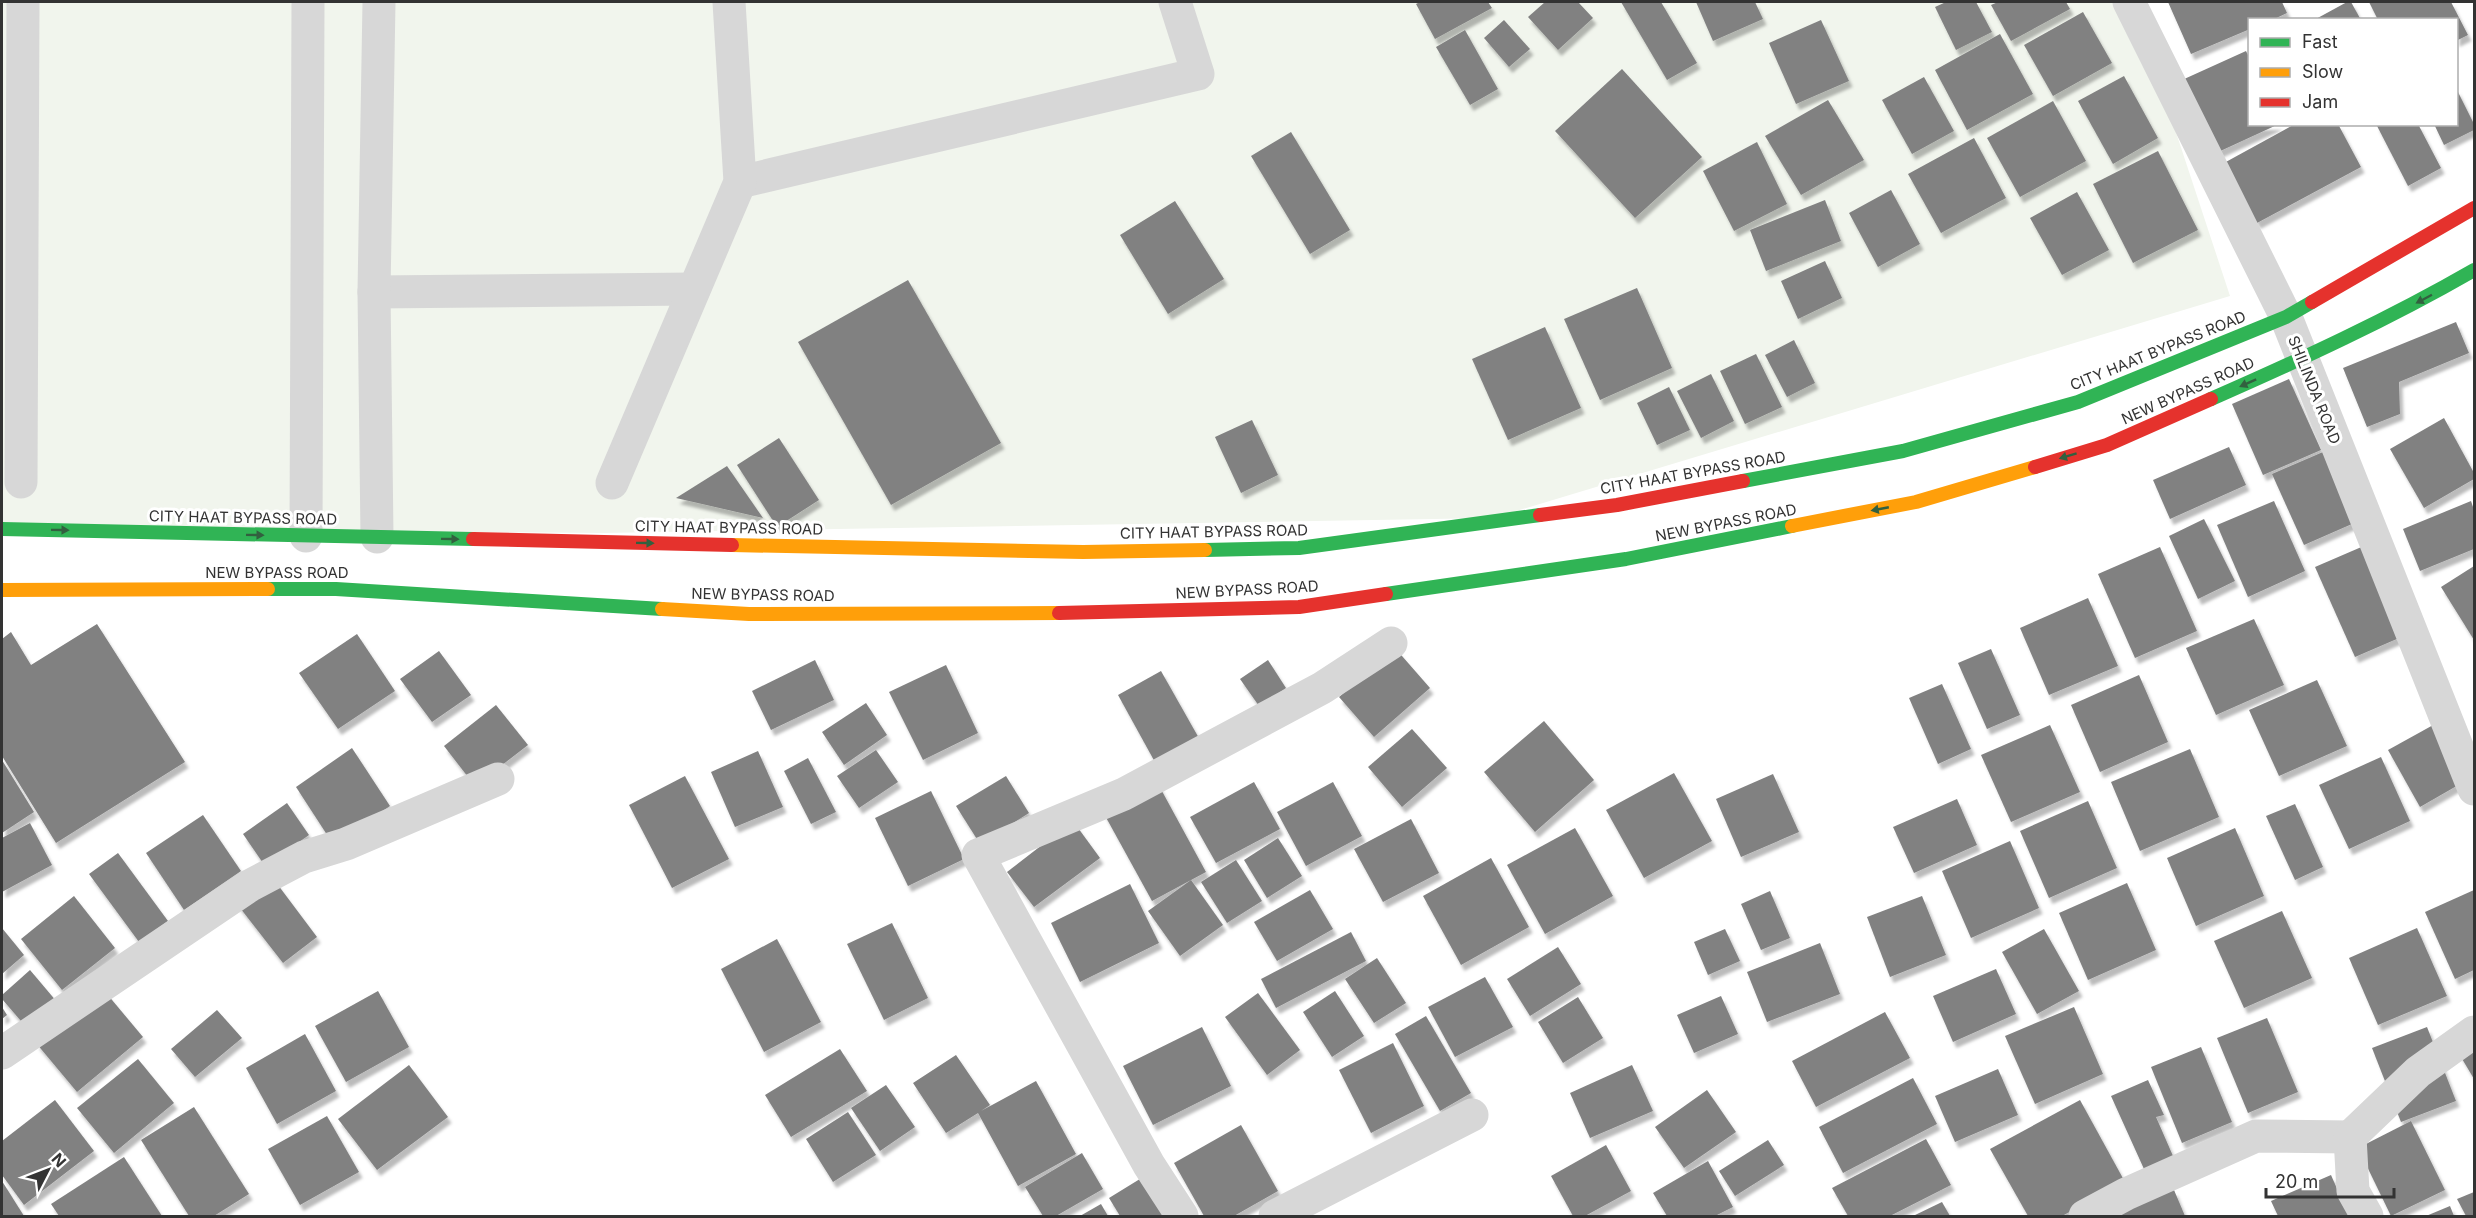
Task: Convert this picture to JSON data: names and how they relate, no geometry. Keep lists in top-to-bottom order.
{
  "streets": {
    "main road": ["CITY HAAT BYPASS ROAD", "NEW BYPASS ROAD"],
    "street": ["SHILINDA ROAD"]
  },
  "crossings": [
    ["CITY HAAT BYPASS ROAD", "SHILINDA ROAD"],
    ["SHILINDA ROAD", "NEW BYPASS ROAD"]
  ],
  "one_way": ["CITY HAAT BYPASS ROAD", "NEW BYPASS ROAD"],
  "legend": ["Fast", "Slow", "Jam"],
  "scale_bar": "20 m",
  "north": "top right"
}
